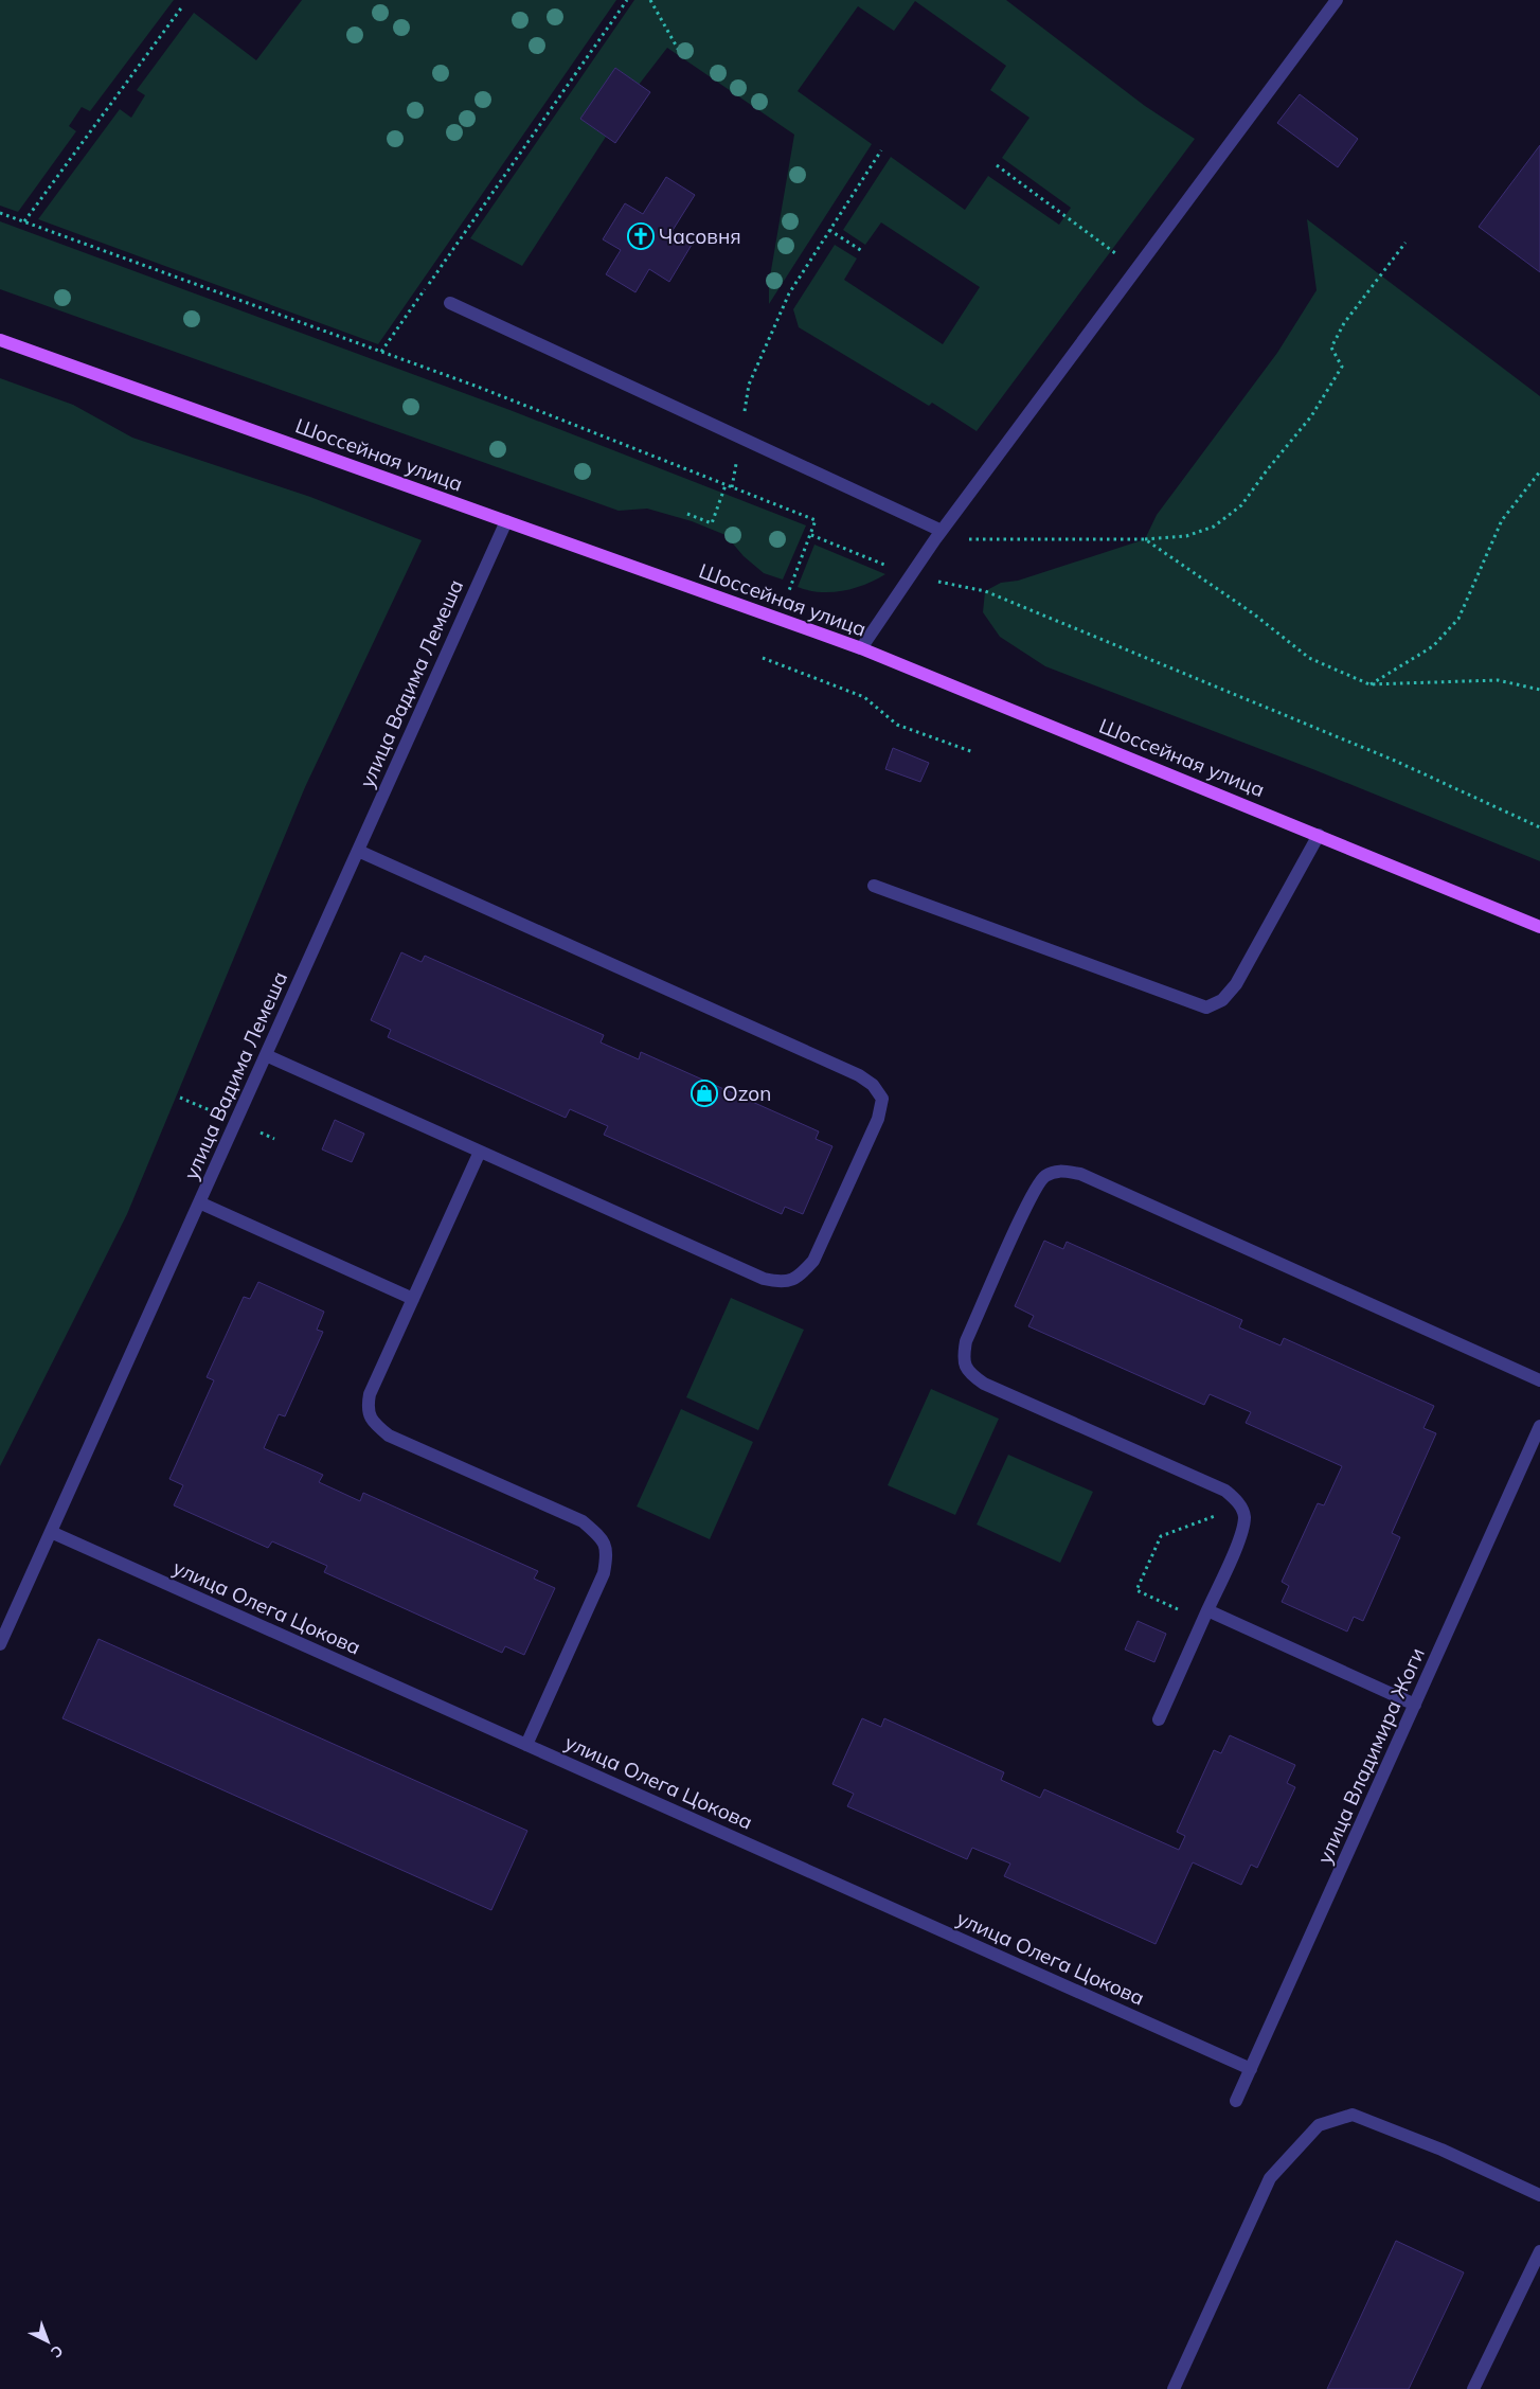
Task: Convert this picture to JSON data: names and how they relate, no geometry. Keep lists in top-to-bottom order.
{
  "streets": {
    "main road": ["Шоссейная улица"],
    "street": ["улица Вадима Лемеша", "улица Олега Цокова", "улица Владимира Жоги"]
  },
  "crossings": [
    ["Шоссейная улица", "улица Вадима Лемеша"],
    ["улица Вадима Лемеша", "улица Олега Цокова"],
    ["улица Олега Цокова", "улица Владимира Жоги"]
  ],
  "places": {
    "church": ["Часовня"],
    "shop": ["Ozon"]
  },
  "north": "bottom right"
}
